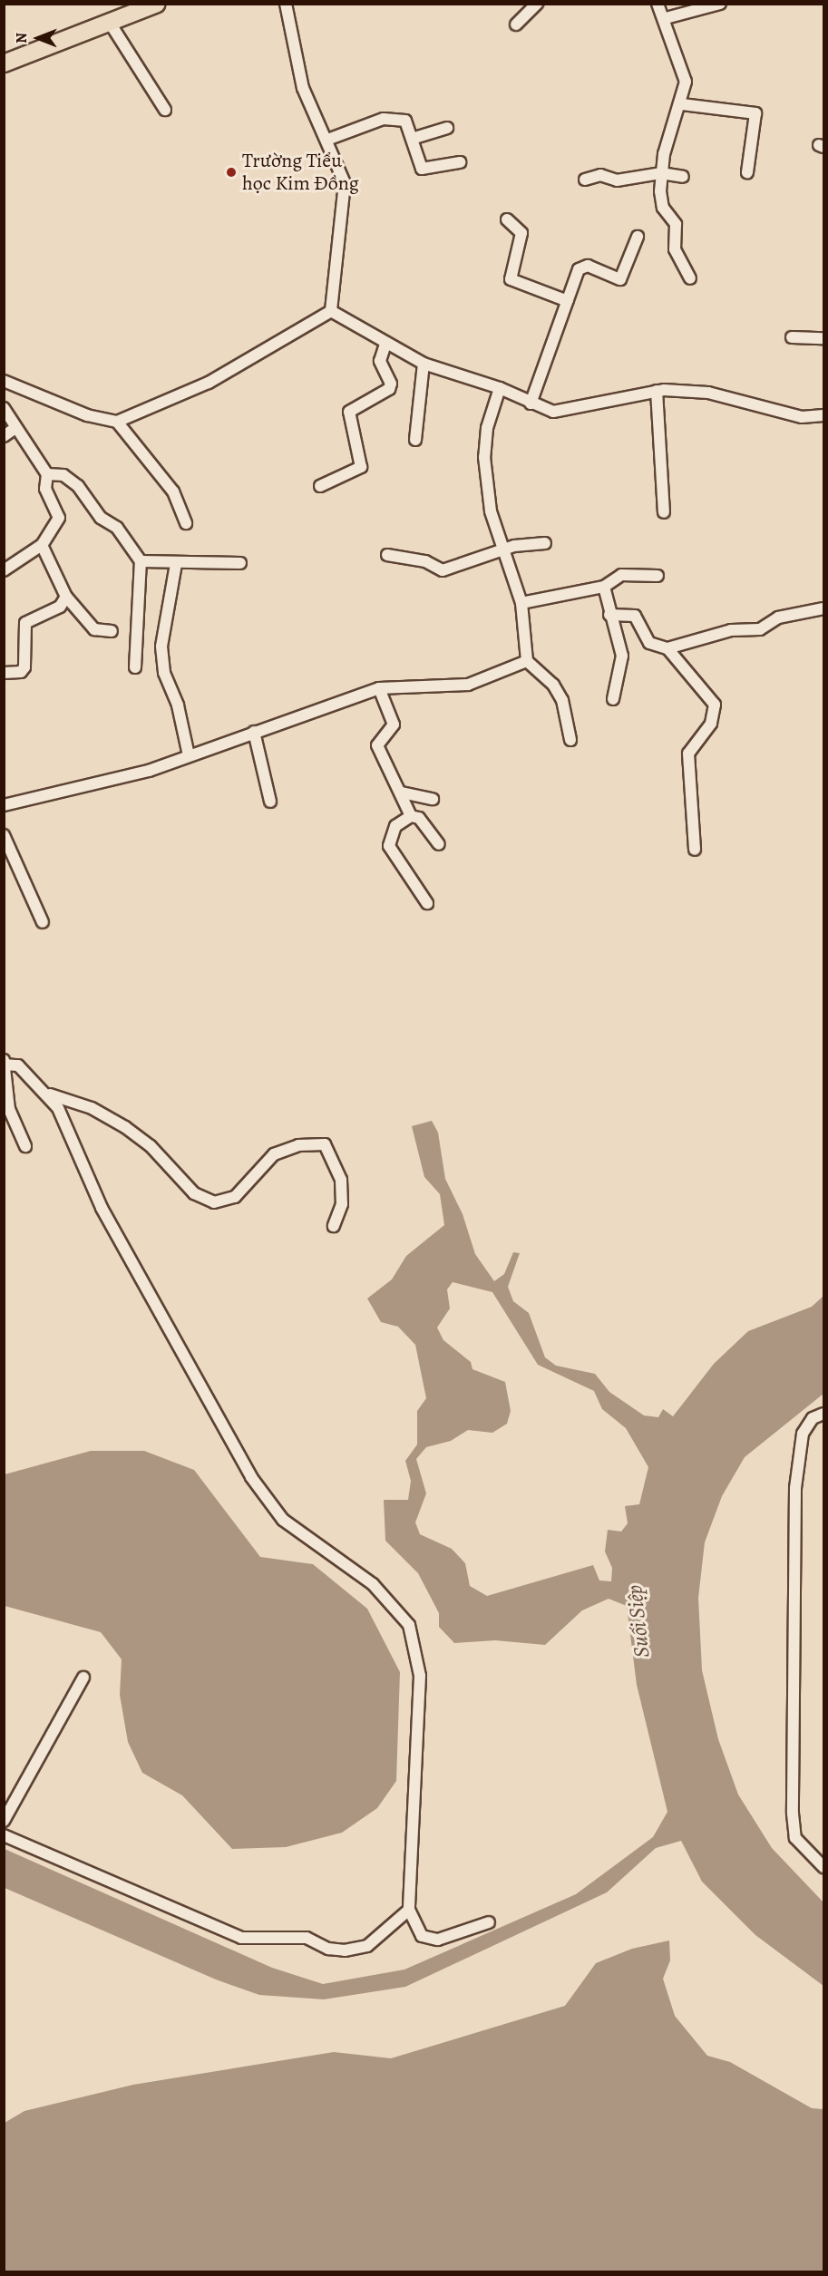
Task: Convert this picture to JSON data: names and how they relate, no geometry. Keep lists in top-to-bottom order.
{
  "water": ["Suối Siệp"],
  "places": ["Trường Tiểu học Kim Đồng"],
  "north": "left"
}
